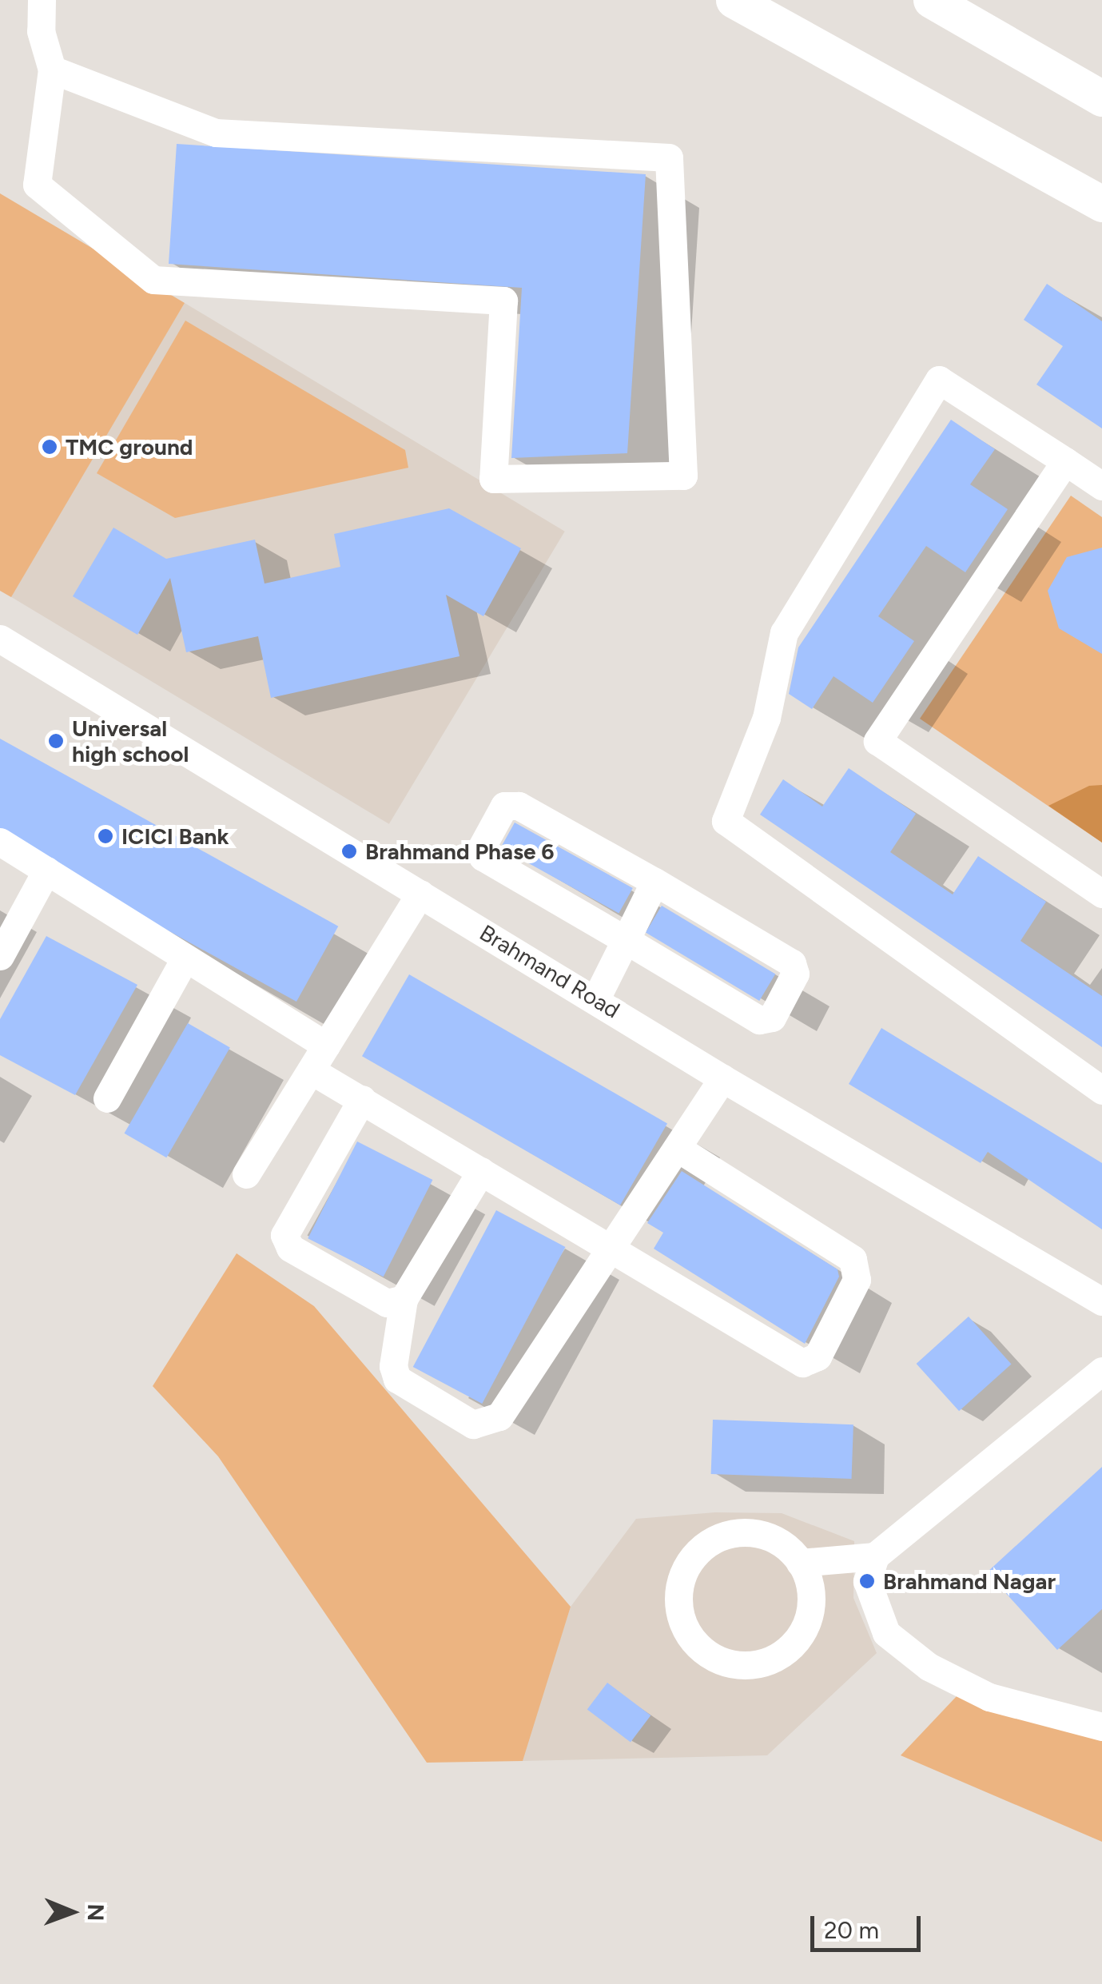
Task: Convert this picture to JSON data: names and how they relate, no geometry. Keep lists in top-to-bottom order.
{
  "streets": {
    "street": ["Brahmand Road"]
  },
  "places": [
    "TMC ground",
    "Universal high school",
    "ICICI Bank",
    "Brahmand Phase 6",
    "Brahmand Nagar"
  ],
  "scale_bar": "20 m",
  "north": "right"
}
